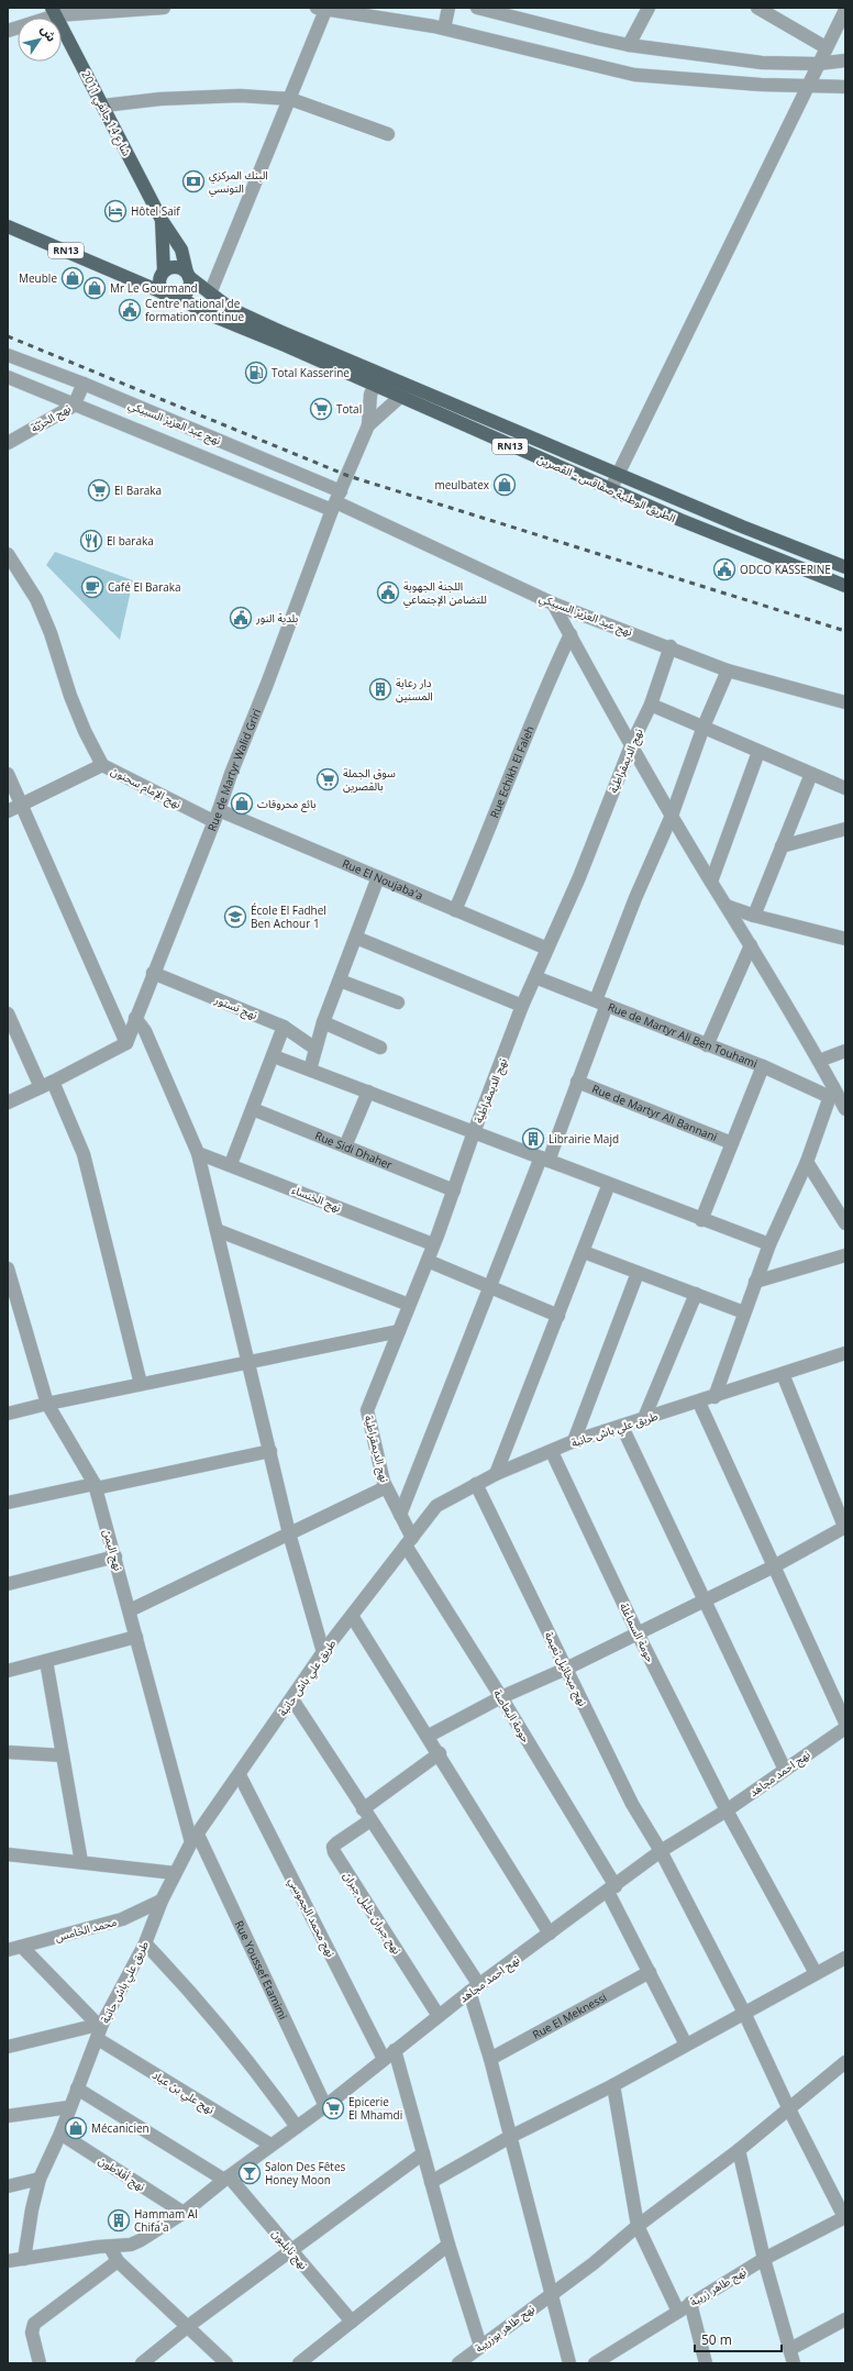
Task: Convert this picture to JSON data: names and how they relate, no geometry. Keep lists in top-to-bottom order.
{
  "streets": {
    "main road": ["شارع 14 جانفي 2011", "RN13", "الطريق الوطنية صفاقس - القصرين"],
    "street": [
      "نهج الحرّيّة",
      "نهج عبد العزيز السبيكي",
      "نهج الديمقراطية",
      "Rue de Martyr Walid Griri",
      "Rue Echikh El Faleh",
      "نهج الإمام سحنون",
      "Rue El Noujaba'a",
      "نهج تستور",
      "Rue de Martyr Ali Ben Touhami",
      "Rue de Martyr Ali Bannani",
      "Rue Sidi Dhaher",
      "نهج الخنساء",
      "طريق علي باش حانبة",
      "نهج اليمن",
      "حومة السماعلة",
      "نهج ميخائيل نعيمة",
      "حومة البعاصة",
      "نهج احمد مجاهد",
      "نهج جبران خليل جبران",
      "نهج محمد الجموسي",
      "محمد الخامس",
      "Rue Youssef Etamimi",
      "Rue El Meknessi",
      "نهج علي بن عياد",
      "نهج أفلاطون",
      "نهج نابليون",
      "نهج طاهر زريبة",
      "نهج طاهر بوزريبة"
    ]
  },
  "crossings": [
    ["شارع 14 جانفي 2011", "RN13"],
    ["شارع 14 جانفي 2011", "الطريق الوطنية صفاقس - القصرين"],
    ["RN13", "الطريق الوطنية صفاقس - القصرين"],
    ["نهج الحرّيّة", "نهج عبد العزيز السبيكي"],
    ["نهج عبد العزيز السبيكي", "نهج الديمقراطية"],
    ["نهج عبد العزيز السبيكي", "Rue de Martyr Walid Griri"],
    ["الطريق الوطنية صفاقس - القصرين", "Rue de Martyr Walid Griri"],
    ["نهج الديمقراطية", "Rue El Noujaba'a"],
    ["نهج الديمقراطية", "Rue de Martyr Ali Ben Touhami"],
    ["نهج الديمقراطية", "Rue Sidi Dhaher"],
    ["نهج الديمقراطية", "نهج الخنساء"],
    ["نهج الديمقراطية", "طريق علي باش حانبة"],
    ["نهج الديمقراطية", "حومة البعاصة"],
    ["Rue de Martyr Walid Griri", "نهج الإمام سحنون"],
    ["Rue de Martyr Walid Griri", "Rue El Noujaba'a"],
    ["Rue de Martyr Walid Griri", "نهج تستور"],
    ["Rue Echikh El Faleh", "Rue El Noujaba'a"],
    ["نهج الإمام سحنون", "Rue El Noujaba'a"],
    ["طريق علي باش حانبة", "نهج اليمن"],
    ["طريق علي باش حانبة", "حومة السماعلة"],
    ["طريق علي باش حانبة", "نهج ميخائيل نعيمة"],
    ["طريق علي باش حانبة", "حومة البعاصة"],
    ["طريق علي باش حانبة", "نهج احمد مجاهد"],
    ["طريق علي باش حانبة", "نهج محمد الجموسي"],
    ["طريق علي باش حانبة", "محمد الخامس"],
    ["طريق علي باش حانبة", "Rue Youssef Etamimi"],
    ["طريق علي باش حانبة", "نهج علي بن عياد"],
    ["طريق علي باش حانبة", "نهج أفلاطون"],
    ["طريق علي باش حانبة", "نهج نابليون"],
    ["نهج اليمن", "Rue Youssef Etamimi"],
    ["حومة السماعلة", "نهج احمد مجاهد"],
    ["نهج ميخائيل نعيمة", "نهج احمد مجاهد"],
    ["نهج ميخائيل نعيمة", "نهج طاهر زريبة"],
    ["نهج ميخائيل نعيمة", "نهج طاهر بوزريبة"],
    ["حومة البعاصة", "نهج احمد مجاهد"],
    ["حومة البعاصة", "Rue El Meknessi"],
    ["نهج احمد مجاهد", "نهج جبران خليل جبران"],
    ["نهج احمد مجاهد", "نهج محمد الجموسي"],
    ["نهج احمد مجاهد", "Rue Youssef Etamimi"],
    ["نهج احمد مجاهد", "نهج علي بن عياد"],
    ["نهج احمد مجاهد", "نهج أفلاطون"],
    ["نهج احمد مجاهد", "نهج نابليون"]
  ],
  "places": {
    "bank": ["البنك المركزي التونسي"],
    "hotel": ["Hôtel Saif"],
    "shop": [
      "Meuble",
      "Mr Le Gourmand",
      "meulbatex",
      "بائع محروقات",
      "Mécanicien"
    ],
    "public building": [
      "Centre national de formation continue",
      "ODCO KASSERINE",
      "اللجنة الجهوية للتضامن الإجتماعي",
      "بلدية النور"
    ],
    "fuel station": ["Total Kasserine"],
    "supermarket": [
      "Total",
      "El Baraka",
      "سوق الجملة بالقصرين",
      "Epicerie El Mhamdi"
    ],
    "restaurant": ["El baraka"],
    "cafe": ["Café El Baraka"],
    "building": ["دار رعاية المسنين", "Librairie Majd", "Hammam Al Chifa'a"],
    "school or university": ["École El Fadhel Ben Achour 1"],
    "bar": ["Salon Des Fêtes Honey Moon"]
  },
  "scale_bar": "50 m",
  "north": "top right"
}
